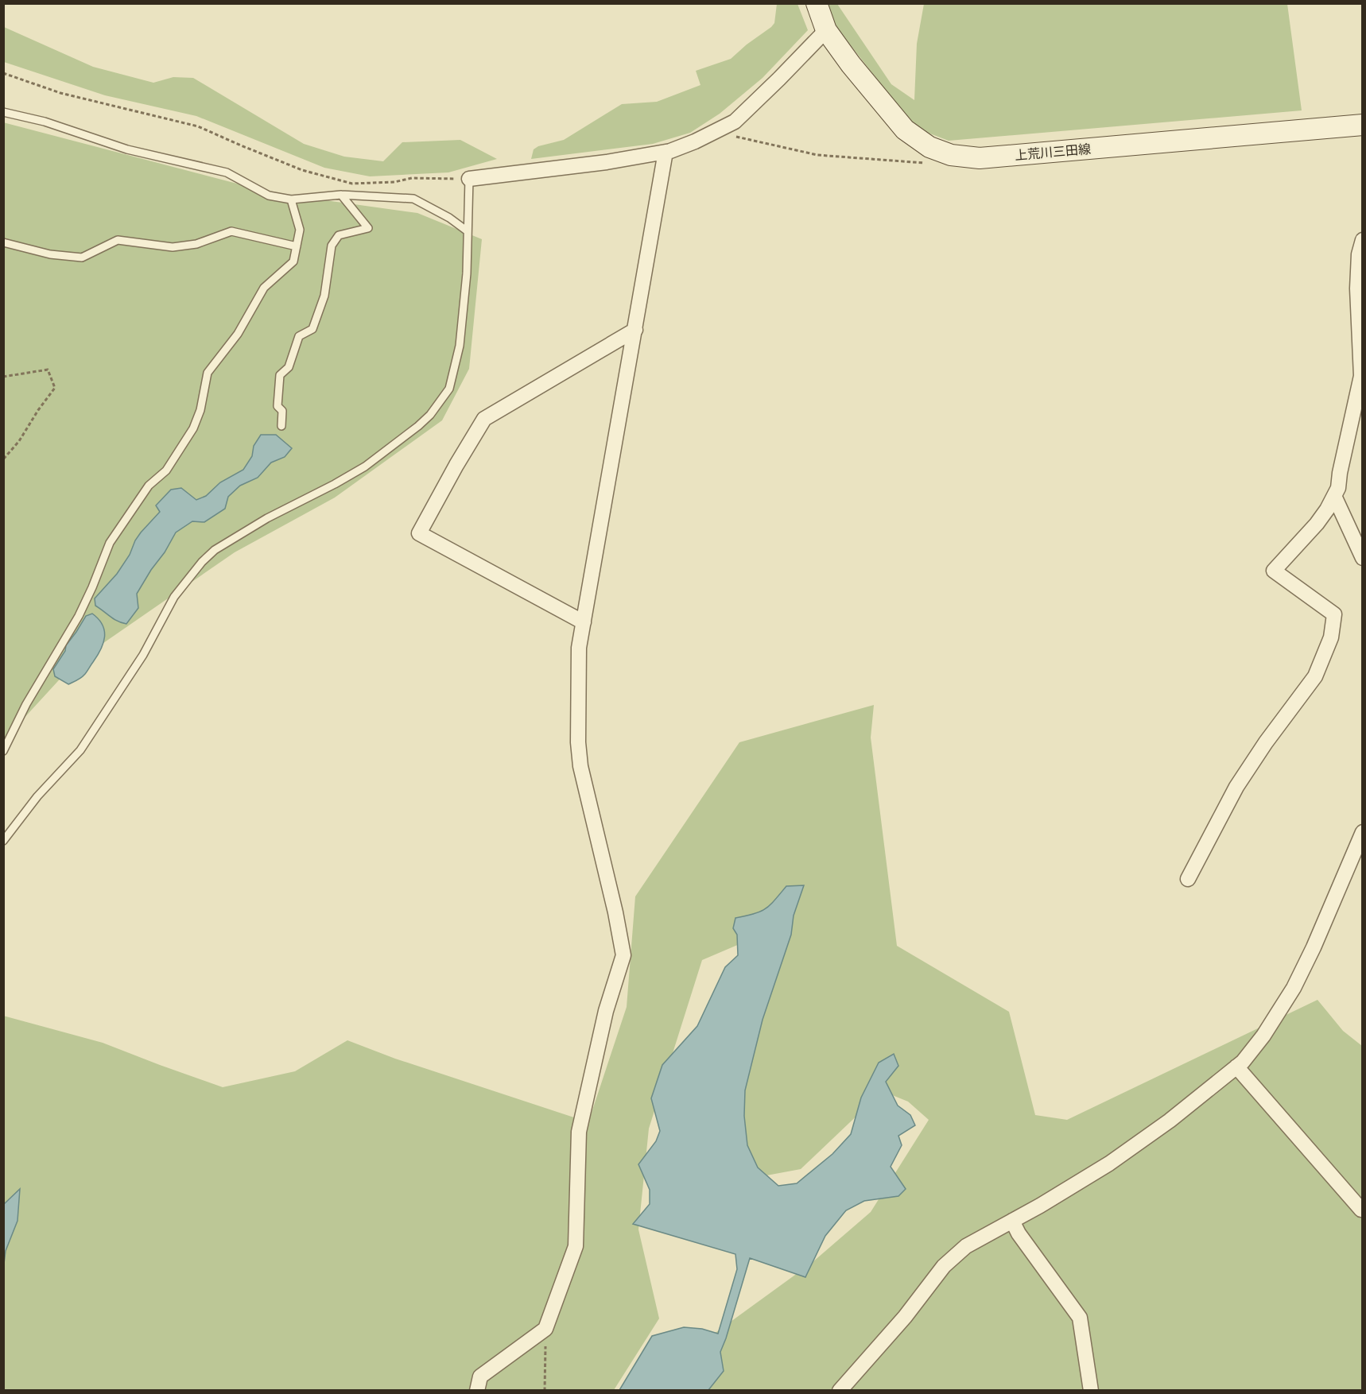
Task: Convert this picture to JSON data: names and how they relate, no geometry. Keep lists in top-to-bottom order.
{
  "streets": {
    "main road": ["上荒川三田線"]
  }
}
